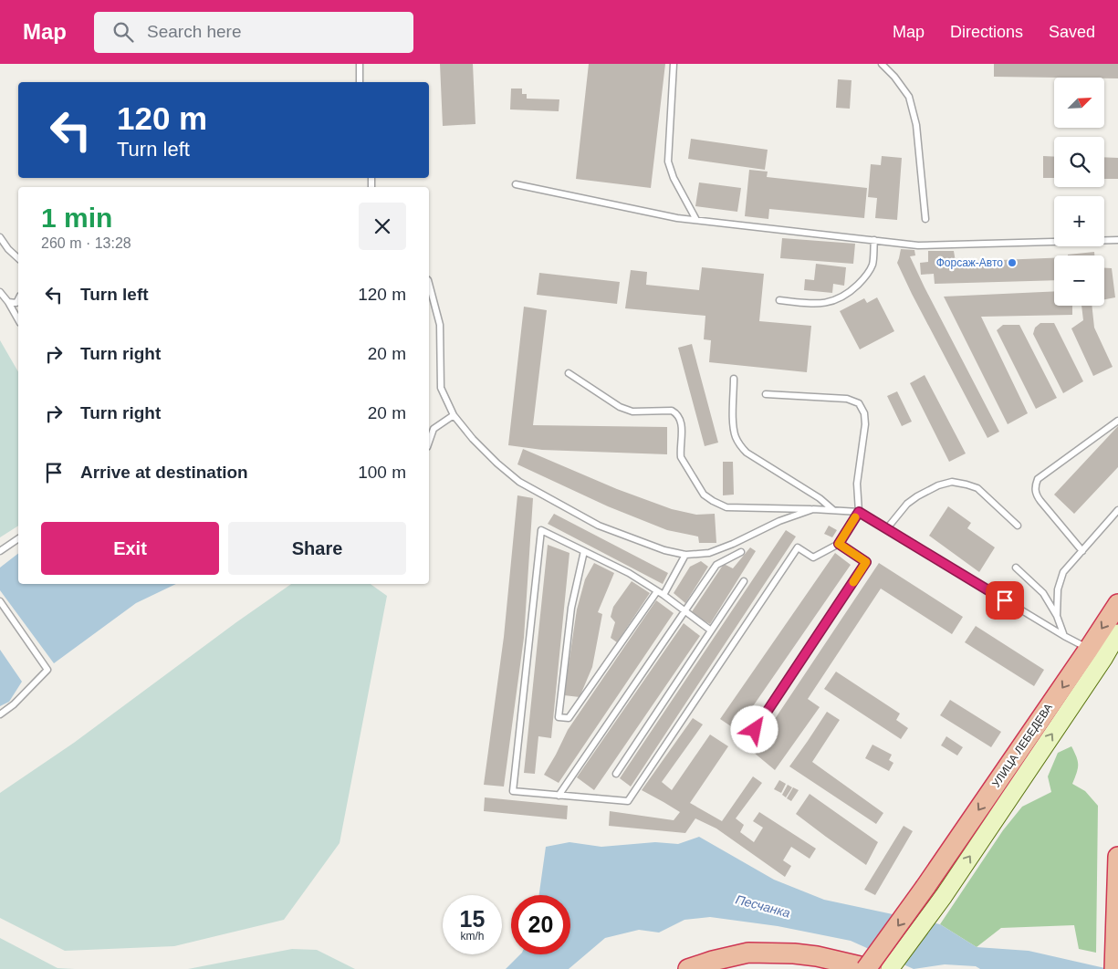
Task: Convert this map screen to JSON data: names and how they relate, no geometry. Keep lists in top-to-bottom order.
{
  "streets": {
    "highway": ["УЛИЦА ЛЕБЕДЕВА"]
  },
  "water": ["Песчанка"],
  "places": ["Форсаж-Авто"],
  "north": "top right",
  "page": {
    "header": "Map",
    "search": "Search here",
    "nav": ["Map", "Directions", "Saved"],
    "map_buttons": ["+", "−"],
    "turn": ["120 m", "Turn left"],
    "heading": ["1 min", "260 m · 13:28"],
    "list": [
      {
        "name": "Turn left",
        "value": "120 m"
      },
      {
        "name": "Turn right",
        "value": "20 m"
      },
      {
        "name": "Turn right",
        "value": "20 m"
      },
      {
        "name": "Arrive at destination",
        "value": "100 m"
      }
    ],
    "buttons": ["Exit", "Share"],
    "speed": "15 km/h",
    "limit": "20"
  }
}
